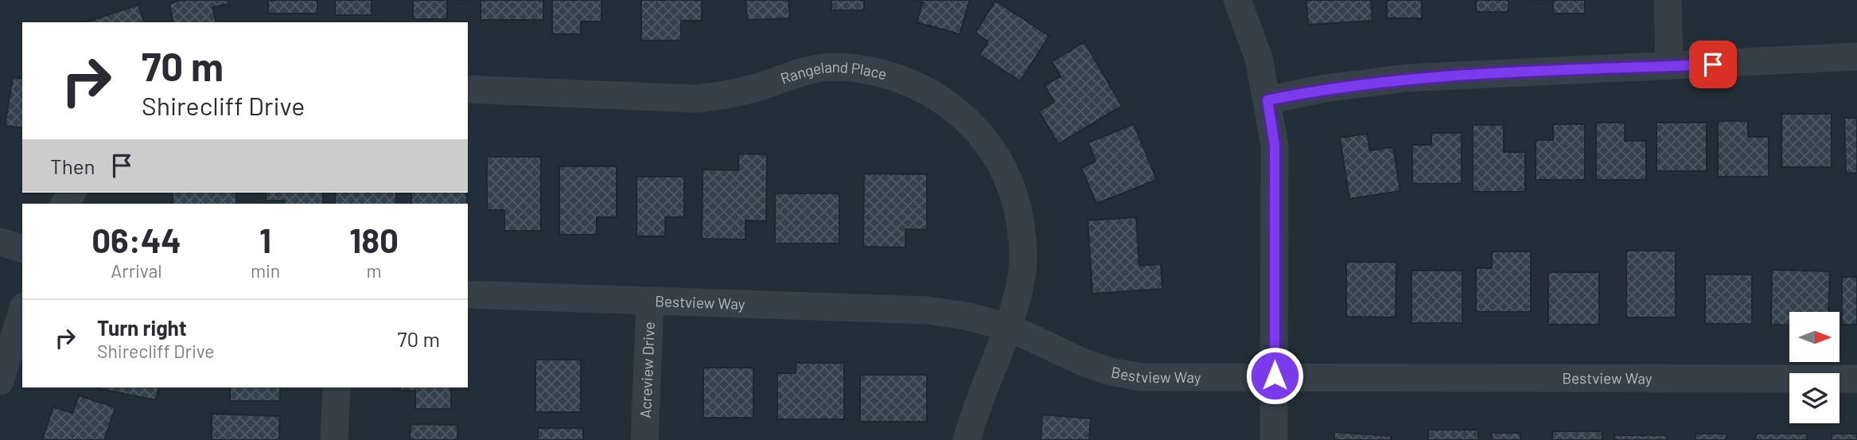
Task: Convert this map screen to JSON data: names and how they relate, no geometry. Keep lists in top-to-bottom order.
{
  "streets": {
    "street": ["Rangeland Place", "Bestview Way", "Acreview Drive"]
  },
  "crossings": [
    ["Rangeland Place", "Bestview Way"],
    ["Bestview Way", "Acreview Drive"]
  ],
  "north": "right",
  "page": {
    "turn": ["70 m", "Shirecliff Drive"],
    "then": "Then",
    "eta": [
      "06:44",
      "Arrival",
      "1",
      "min",
      "180",
      "m"
    ],
    "list": [
      {
        "name": "Turn right",
        "note": "Shirecliff Drive",
        "value": "70 m"
      }
    ]
  }
}
